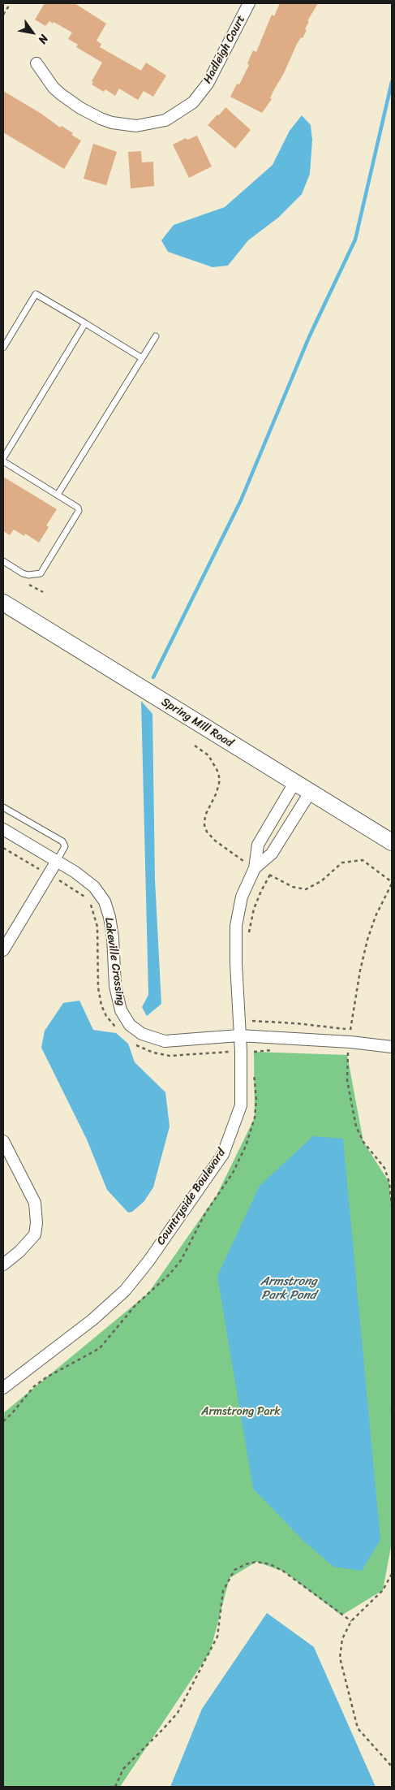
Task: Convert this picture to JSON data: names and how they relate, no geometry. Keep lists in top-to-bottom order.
{
  "streets": {
    "street": [
      "Hadleigh Court",
      "Spring Mill Road",
      "Lakeville Crossing",
      "Countryside Boulevard"
    ]
  },
  "crossings": [
    ["Spring Mill Road", "Countryside Boulevard"],
    ["Lakeville Crossing", "Countryside Boulevard"]
  ],
  "water": ["Armstrong Park Pond"],
  "parks": ["Armstrong Park"],
  "north": "bottom right"
}
